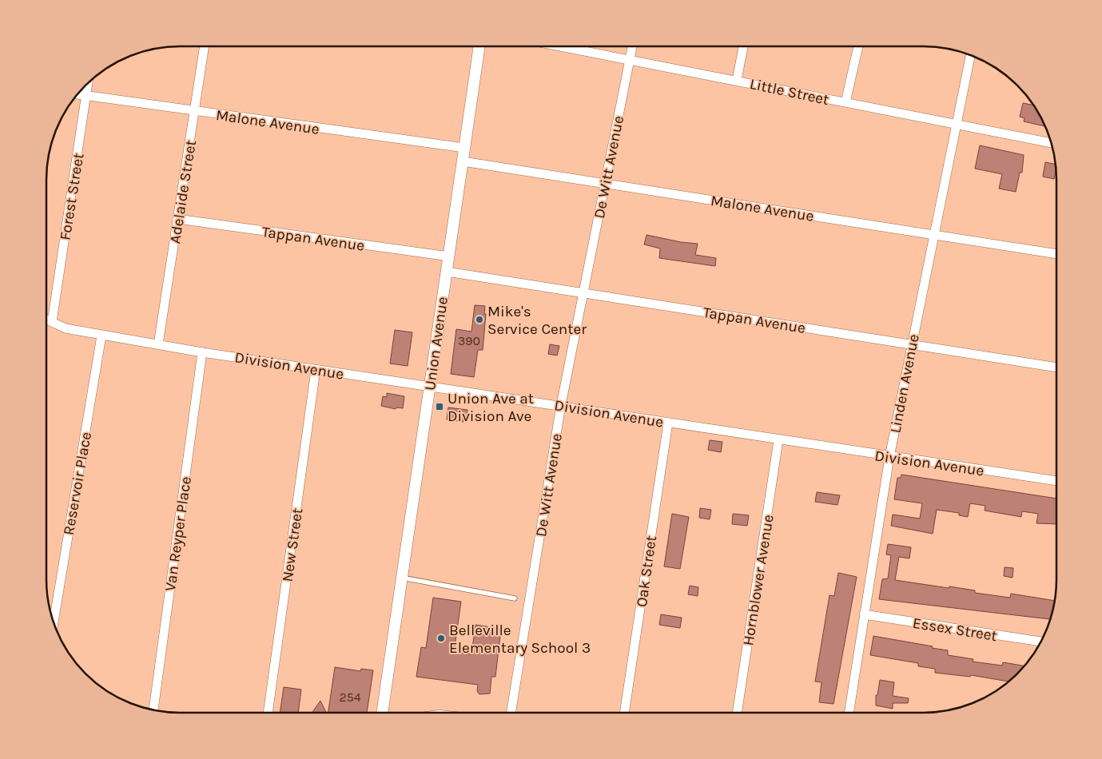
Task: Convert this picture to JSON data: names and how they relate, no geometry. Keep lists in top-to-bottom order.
{
  "streets": {
    "street": [
      "Little Street",
      "Malone Avenue",
      "De Witt Avenue",
      "Adelaide Street",
      "Forest Street",
      "Tappan Avenue",
      "Union Avenue",
      "Division Avenue",
      "Linden Avenue",
      "Reservoir Place",
      "Van Reyper Place",
      "New Street",
      "Oak Street",
      "Hornblower Avenue",
      "Essex Street"
    ]
  },
  "crossings": [
    ["Little Street", "De Witt Avenue"],
    ["Little Street", "Linden Avenue"],
    ["Malone Avenue", "De Witt Avenue"],
    ["Malone Avenue", "Adelaide Street"],
    ["Malone Avenue", "Forest Street"],
    ["Malone Avenue", "Union Avenue"],
    ["Malone Avenue", "Linden Avenue"],
    ["De Witt Avenue", "Tappan Avenue"],
    ["De Witt Avenue", "Division Avenue"],
    ["Adelaide Street", "Tappan Avenue"],
    ["Adelaide Street", "Division Avenue"],
    ["Forest Street", "Division Avenue"],
    ["Tappan Avenue", "Union Avenue"],
    ["Tappan Avenue", "Linden Avenue"],
    ["Union Avenue", "Division Avenue"],
    ["Division Avenue", "Linden Avenue"],
    ["Division Avenue", "Reservoir Place"],
    ["Division Avenue", "Van Reyper Place"],
    ["Division Avenue", "New Street"],
    ["Division Avenue", "Oak Street"],
    ["Division Avenue", "Hornblower Avenue"],
    ["Linden Avenue", "Essex Street"]
  ],
  "places": {
    "other": ["Mike's Service Center", "Belleville Elementary School 3"],
    "transit": ["Union Ave at Division Ave"]
  },
  "house_numbers": ["390", "254"]
}
